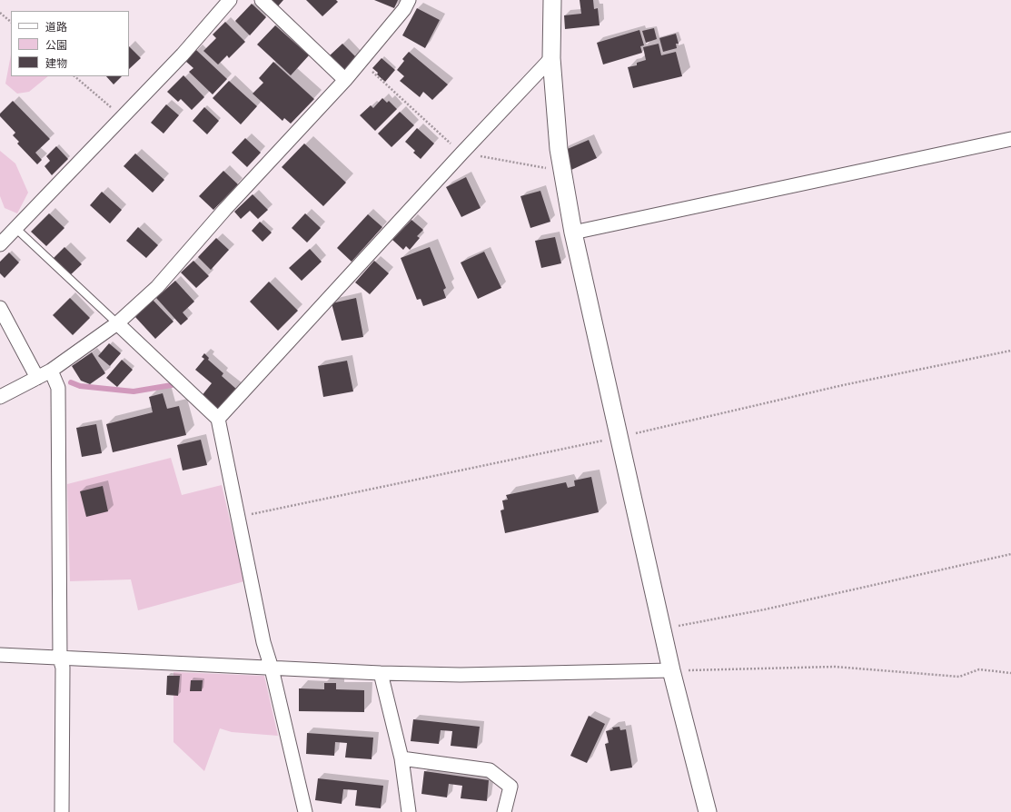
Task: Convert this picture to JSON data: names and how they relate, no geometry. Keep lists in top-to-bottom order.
{
  "legend": ["道路", "公園", "建物"]
}
